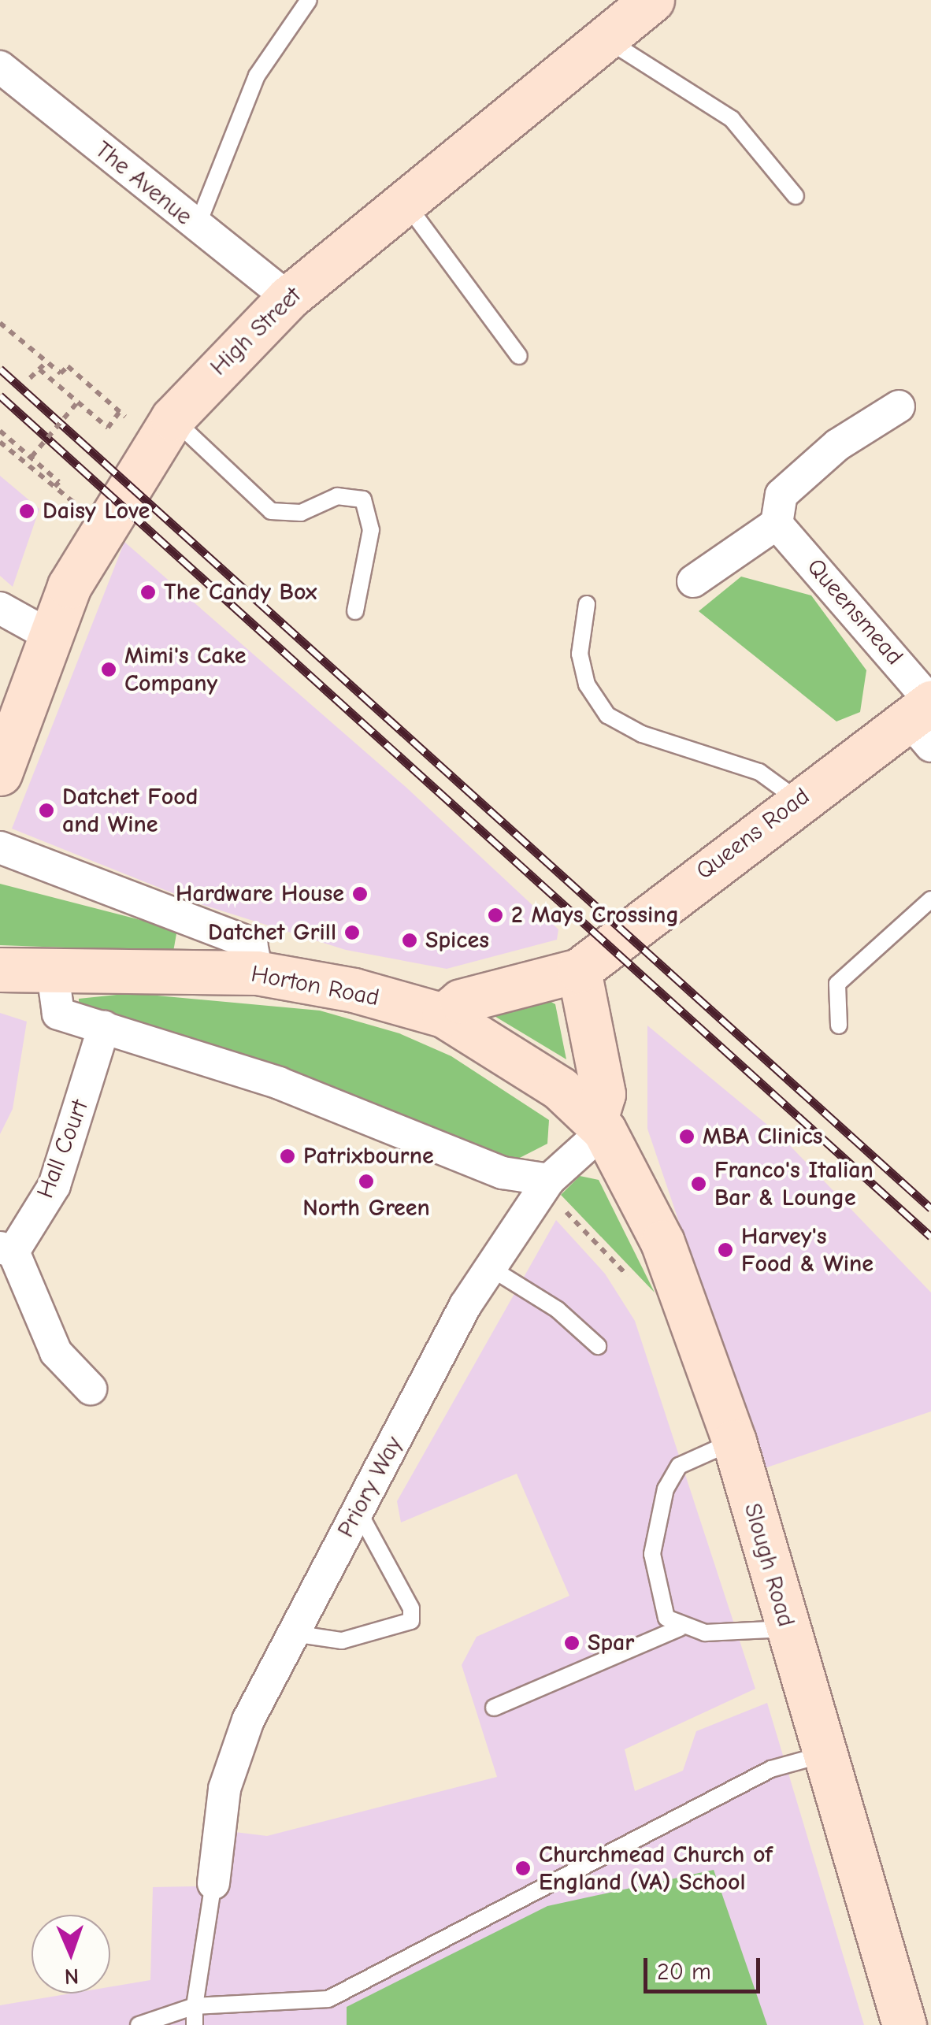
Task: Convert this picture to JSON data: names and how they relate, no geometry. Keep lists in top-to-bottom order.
{
  "streets": {
    "main road": [
      "High Street",
      "Queens Road",
      "Horton Road",
      "Slough Road"
    ],
    "street": [
      "The Avenue",
      "Queensmead",
      "Hall Court",
      "Priory Way"
    ]
  },
  "crossings": [
    ["The Avenue", "High Street"],
    ["Queensmead", "Queens Road"],
    ["Queens Road", "Horton Road"],
    ["Horton Road", "Priory Way"],
    ["Horton Road", "Slough Road"],
    ["Priory Way", "Slough Road"]
  ],
  "places": [
    "Daisy Love",
    "The Candy Box",
    "Mimi's Cake Company",
    "Datchet Food and Wine",
    "Hardware House",
    "2 Mays Crossing",
    "Datchet Grill",
    "Spices",
    "MBA Clinics",
    "Patrixbourne",
    "North Green",
    "Franco's Italian Bar & Lounge",
    "Harvey's Food & Wine",
    "Spar",
    "Churchmead Church of England (VA) School"
  ],
  "scale_bar": "20 m",
  "north": "bottom"
}
